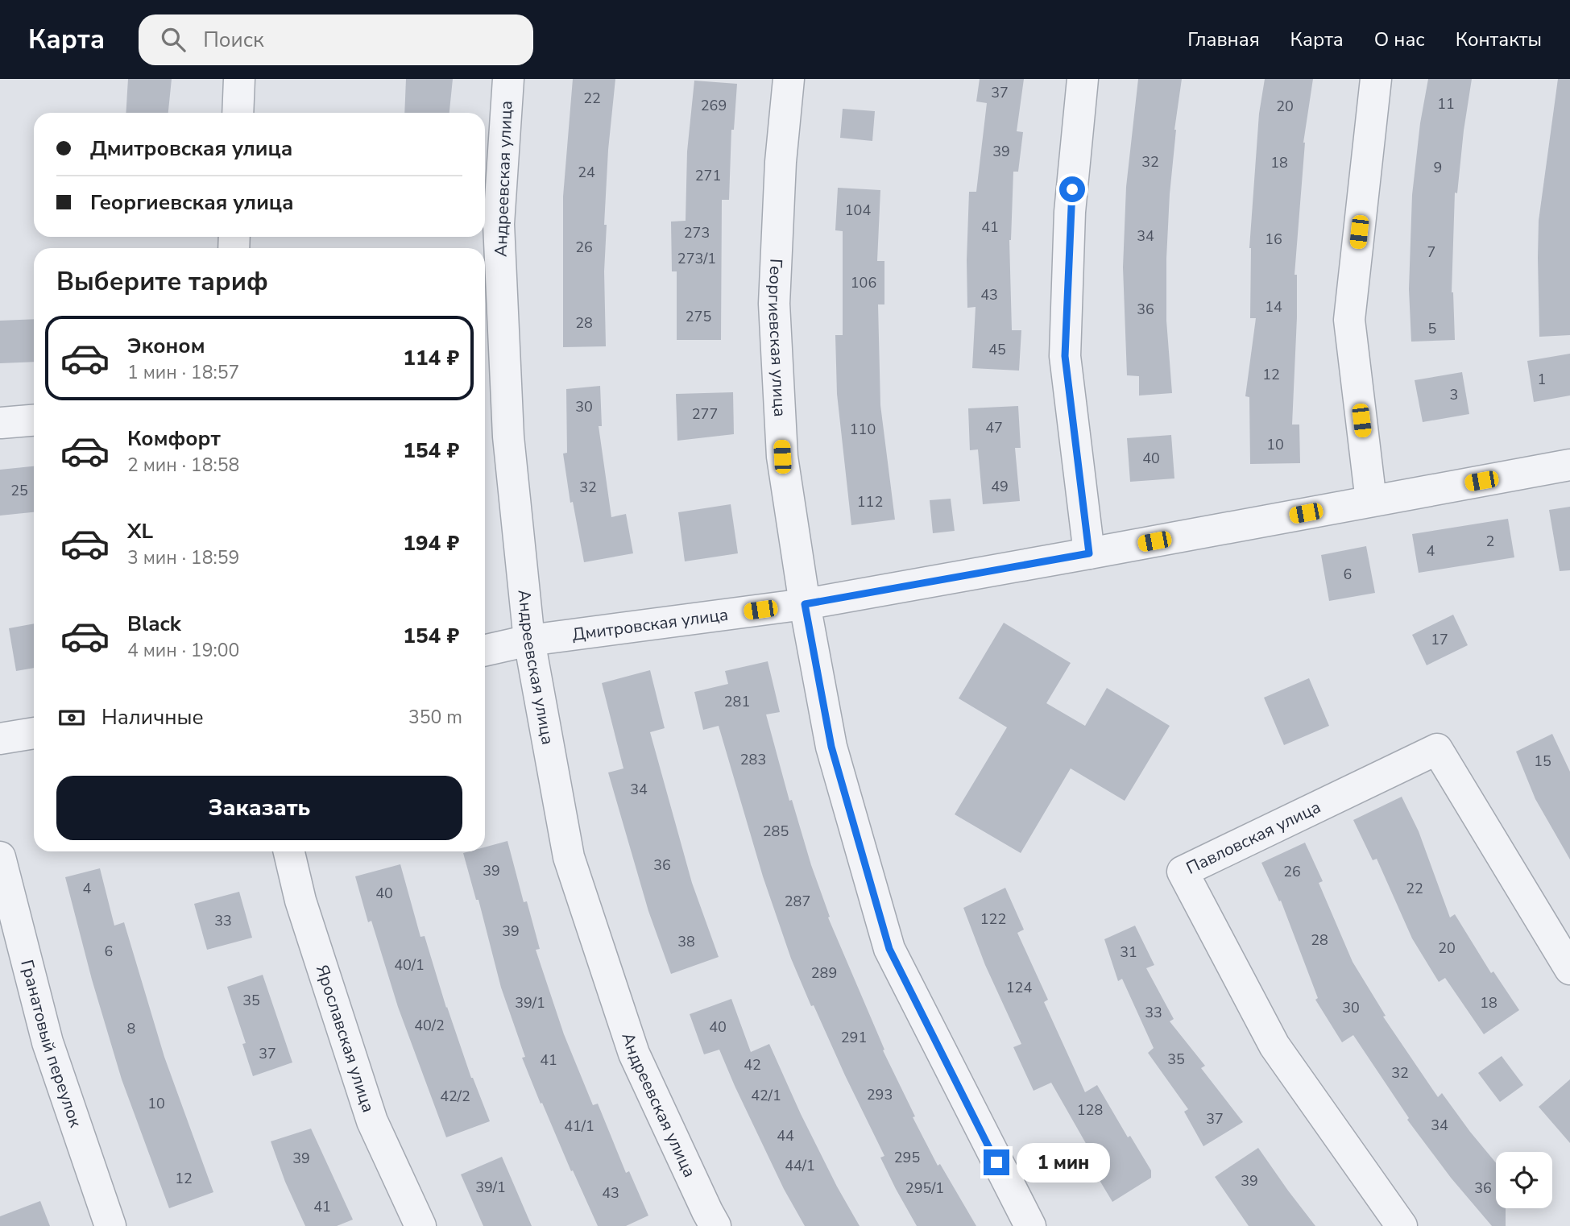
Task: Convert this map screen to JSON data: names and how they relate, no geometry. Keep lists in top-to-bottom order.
{
  "streets": {
    "street": [
      "Андреевская улица",
      "Георгиевская улица",
      "Дмитровская улица",
      "Павловская улица",
      "Ярославская улица",
      "Гранатовый переулок"
    ]
  },
  "crossings": [
    ["Андреевская улица", "Дмитровская улица"],
    ["Георгиевская улица", "Дмитровская улица"]
  ],
  "house_numbers": [
    "37",
    "22",
    "11",
    "269",
    "20",
    "39",
    "32",
    "18",
    "9",
    "24",
    "271",
    "104",
    "41",
    "273",
    "34",
    "16",
    "26",
    "7",
    "273/1",
    "106",
    "43",
    "14",
    "36",
    "275",
    "28",
    "5",
    "45",
    "12",
    "1",
    "3",
    "30",
    "277",
    "47",
    "110",
    "10",
    "40",
    "49",
    "32",
    "25",
    "112",
    "2",
    "4",
    "6",
    "17",
    "281",
    "283",
    "15",
    "34",
    "285",
    "36",
    "39",
    "26",
    "4",
    "22",
    "40",
    "287",
    "122",
    "33",
    "39",
    "28",
    "38",
    "20",
    "6",
    "31",
    "40/1",
    "289",
    "124",
    "35",
    "39/1",
    "18",
    "30",
    "33",
    "40/2",
    "40",
    "8",
    "291",
    "37",
    "35",
    "41",
    "42",
    "32",
    "293",
    "42/1",
    "42/2",
    "10",
    "128",
    "37",
    "34",
    "41/1",
    "44",
    "295",
    "39",
    "44/1",
    "12",
    "39",
    "39/1",
    "295/1",
    "36",
    "43",
    "41"
  ],
  "page": {
    "header": "Карта",
    "search": "Поиск",
    "nav": [
      "Главная",
      "Карта",
      "О нас",
      "Контакты"
    ],
    "banner": ["Дмитровская улица", "Георгиевская улица"],
    "heading": "Выберите тариф",
    "list": [
      {
        "name": "Эконом",
        "note": "1 мин · 18:57",
        "value": "114 ₽"
      },
      {
        "name": "Комфорт",
        "note": "2 мин · 18:58",
        "value": "154 ₽"
      },
      {
        "name": "XL",
        "note": "3 мин · 18:59",
        "value": "194 ₽"
      },
      {
        "name": "Black",
        "note": "4 мин · 19:00",
        "value": "154 ₽"
      }
    ],
    "pay": ["Наличные", "350 m"],
    "buttons": "Заказать",
    "bubble": "1 мин"
  }
}
